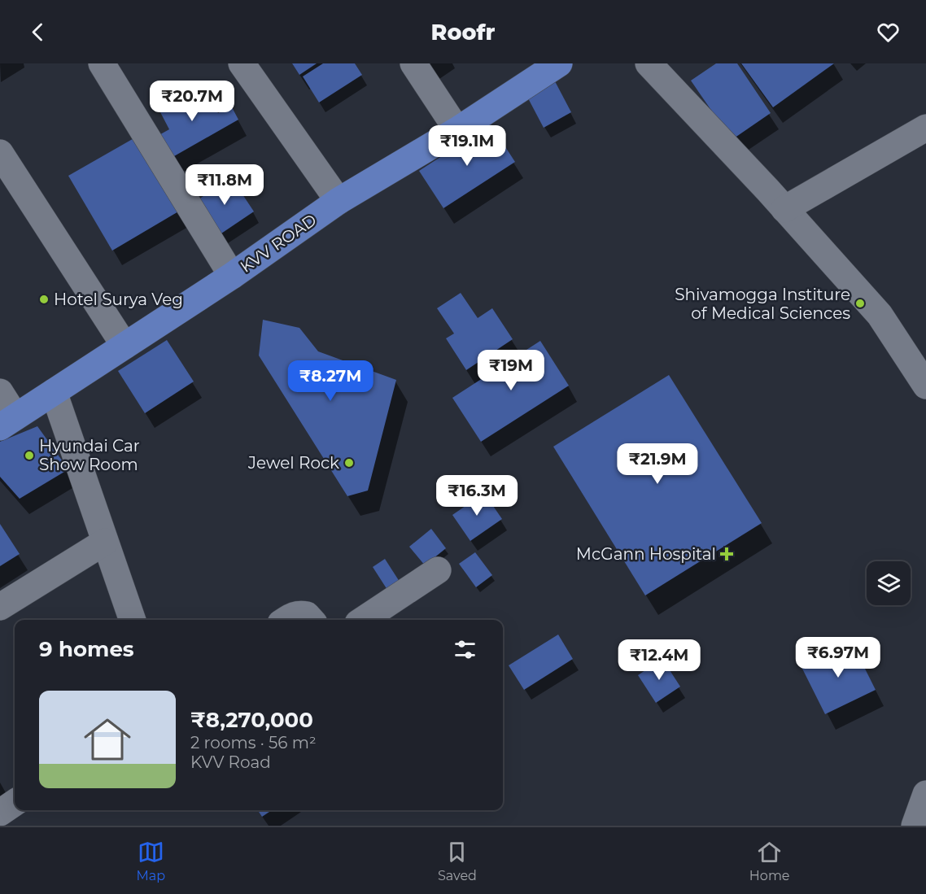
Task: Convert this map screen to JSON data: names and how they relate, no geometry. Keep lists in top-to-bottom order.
{
  "streets": {
    "main road": ["KVV ROAD"]
  },
  "places": {
    "other": [
      "Hotel Surya Veg",
      "Shivamogga Institure of Medical Sciences",
      "Hyundai Car Show Room",
      "Jewel Rock"
    ],
    "health": ["McGann Hospital"]
  },
  "page": {
    "header": "Roofr",
    "price": [
      "₹20.7M",
      "₹19.1M",
      "₹11.8M",
      "₹19M",
      "₹8.27M",
      "₹21.9M",
      "₹16.3M",
      "₹6.97M",
      "₹12.4M"
    ],
    "heading": "9 homes",
    "list": [
      {
        "name": "₹8,270,000",
        "note": "2 rooms · 56 m² · KVV Road"
      }
    ],
    "tabs": ["Map", "Saved", "Home"]
  }
}
